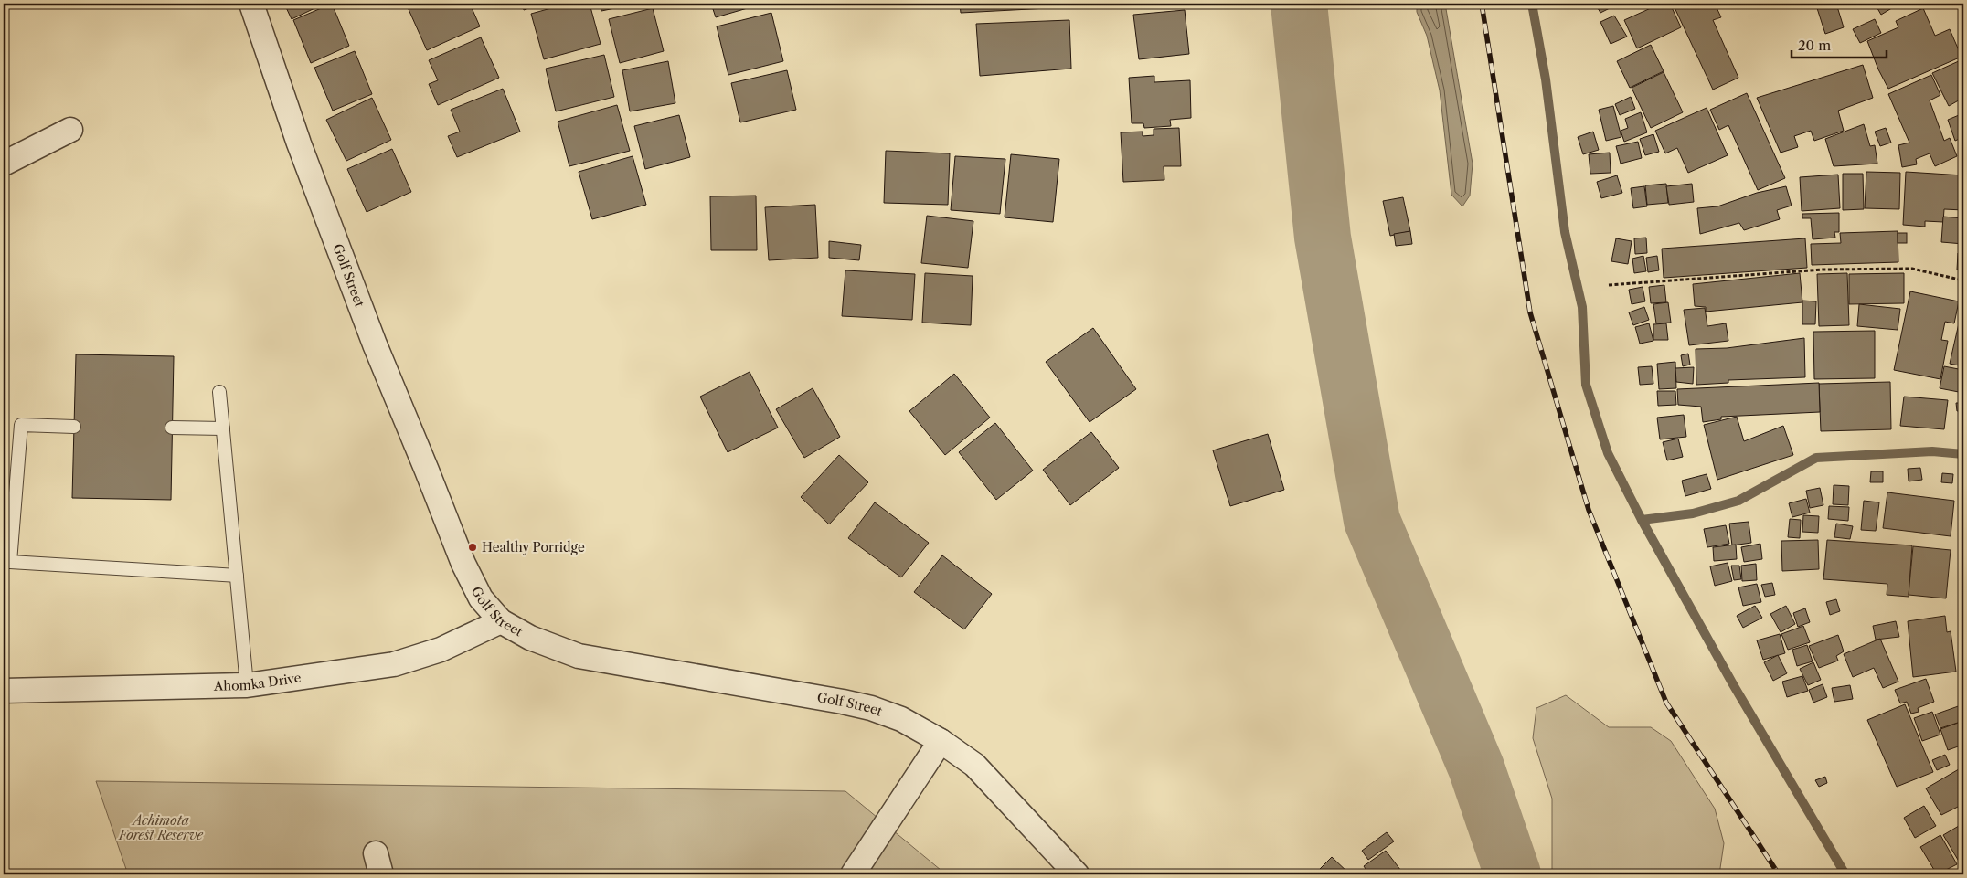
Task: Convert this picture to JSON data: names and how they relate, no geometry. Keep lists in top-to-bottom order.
{
  "streets": {
    "street": ["Golf Street", "Ahomka Drive"]
  },
  "crossings": [
    ["Golf Street", "Ahomka Drive"]
  ],
  "parks": ["Achimota Forest Reserve"],
  "places": ["Healthy Porridge"],
  "scale_bar": "20 m"
}
